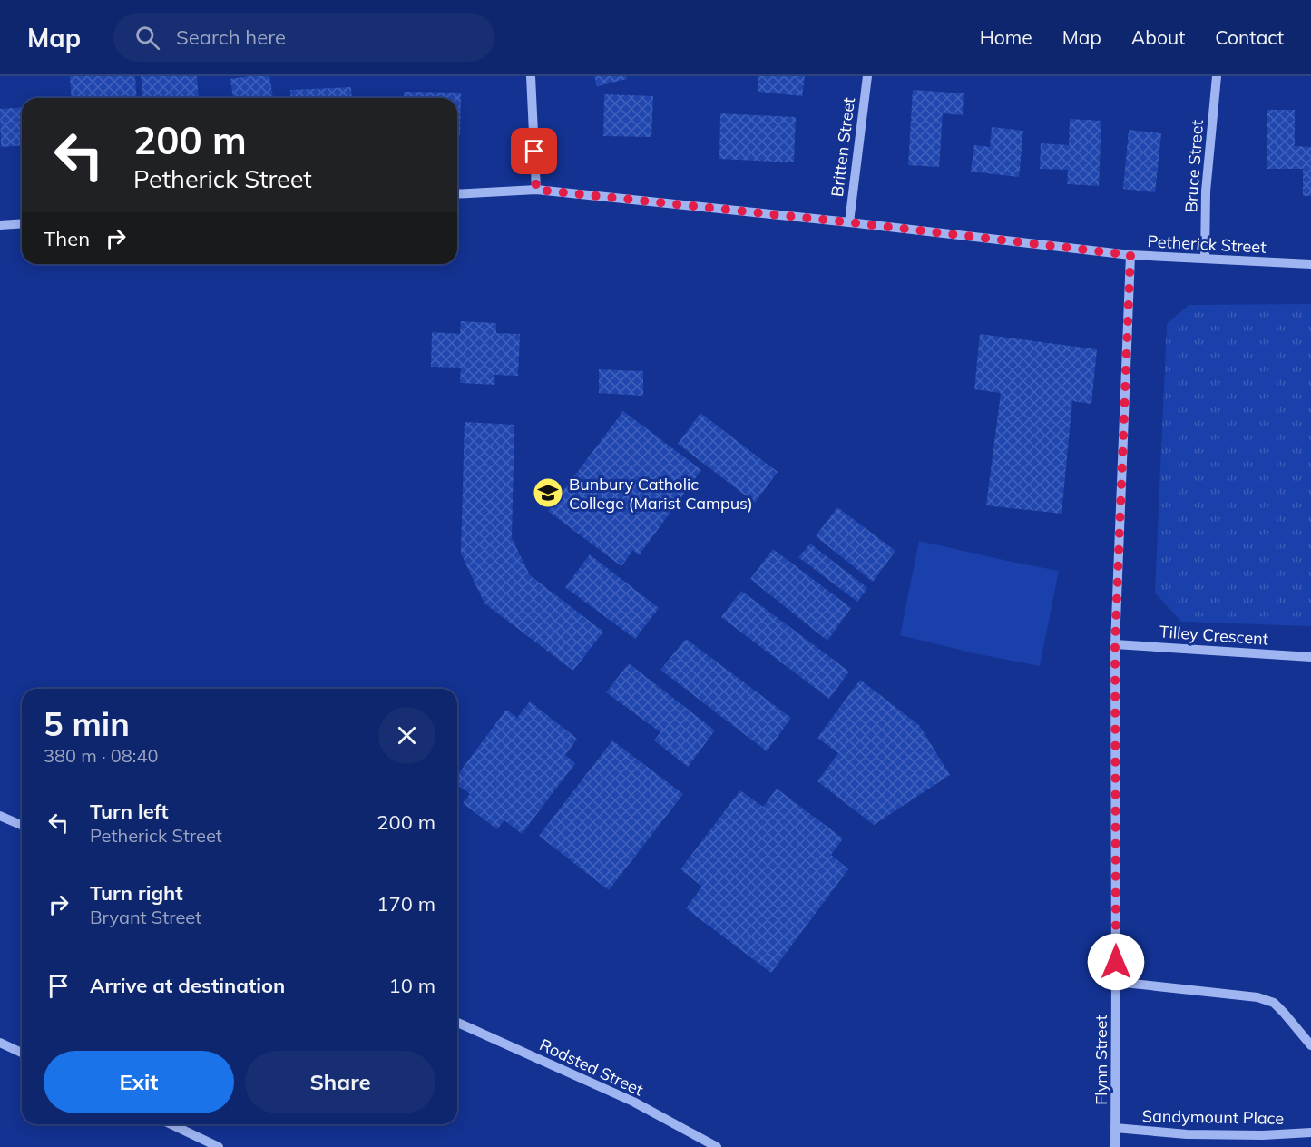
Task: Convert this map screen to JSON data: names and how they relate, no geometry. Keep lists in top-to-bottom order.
{
  "streets": {
    "street": [
      "Britten Street",
      "Bruce Street",
      "Petherick Street",
      "Tilley Crescent",
      "Flynn Street",
      "Rodsted Street",
      "Sandymount Place"
    ]
  },
  "crossings": [
    ["Britten Street", "Petherick Street"],
    ["Bruce Street", "Petherick Street"],
    ["Petherick Street", "Flynn Street"],
    ["Tilley Crescent", "Flynn Street"],
    ["Flynn Street", "Sandymount Place"]
  ],
  "places": {
    "school or university": ["Bunbury Catholic College (Marist Campus)"]
  },
  "page": {
    "header": "Map",
    "search": "Search here",
    "nav": [
      "Home",
      "Map",
      "About",
      "Contact"
    ],
    "turn": ["200 m", "Petherick Street"],
    "then": "Then",
    "heading": ["5 min", "380 m · 08:40"],
    "list": [
      {
        "name": "Turn left",
        "note": "Petherick Street",
        "value": "200 m"
      },
      {
        "name": "Turn right",
        "note": "Bryant Street",
        "value": "170 m"
      },
      {
        "name": "Arrive at destination",
        "value": "10 m"
      }
    ],
    "buttons": ["Exit", "Share"]
  }
}
